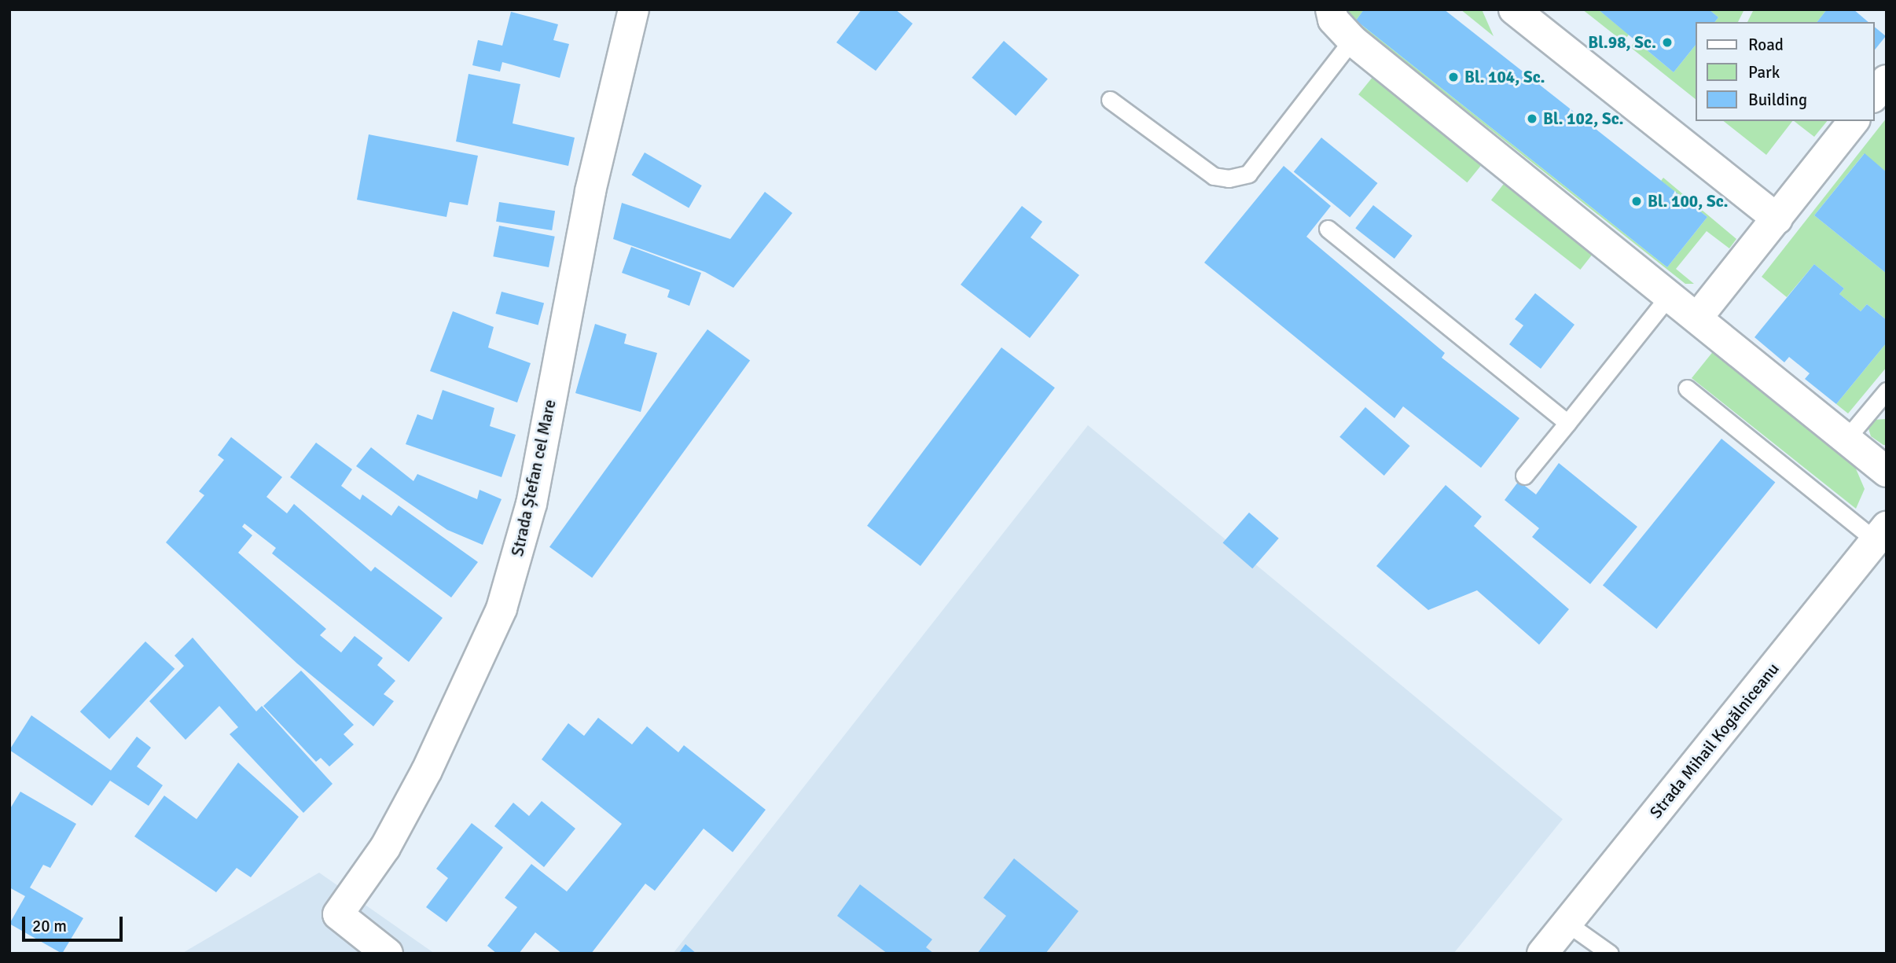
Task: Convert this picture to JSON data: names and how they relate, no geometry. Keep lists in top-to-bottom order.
{
  "streets": {
    "street": ["Strada Ștefan cel Mare", "Strada Mihail Kogălniceanu"]
  },
  "places": [
    "Bl.98, Sc.",
    "Bl. 104, Sc.",
    "Bl. 102, Sc.",
    "Bl. 100, Sc."
  ],
  "legend": ["Road", "Park", "Building"],
  "scale_bar": "20 m"
}
